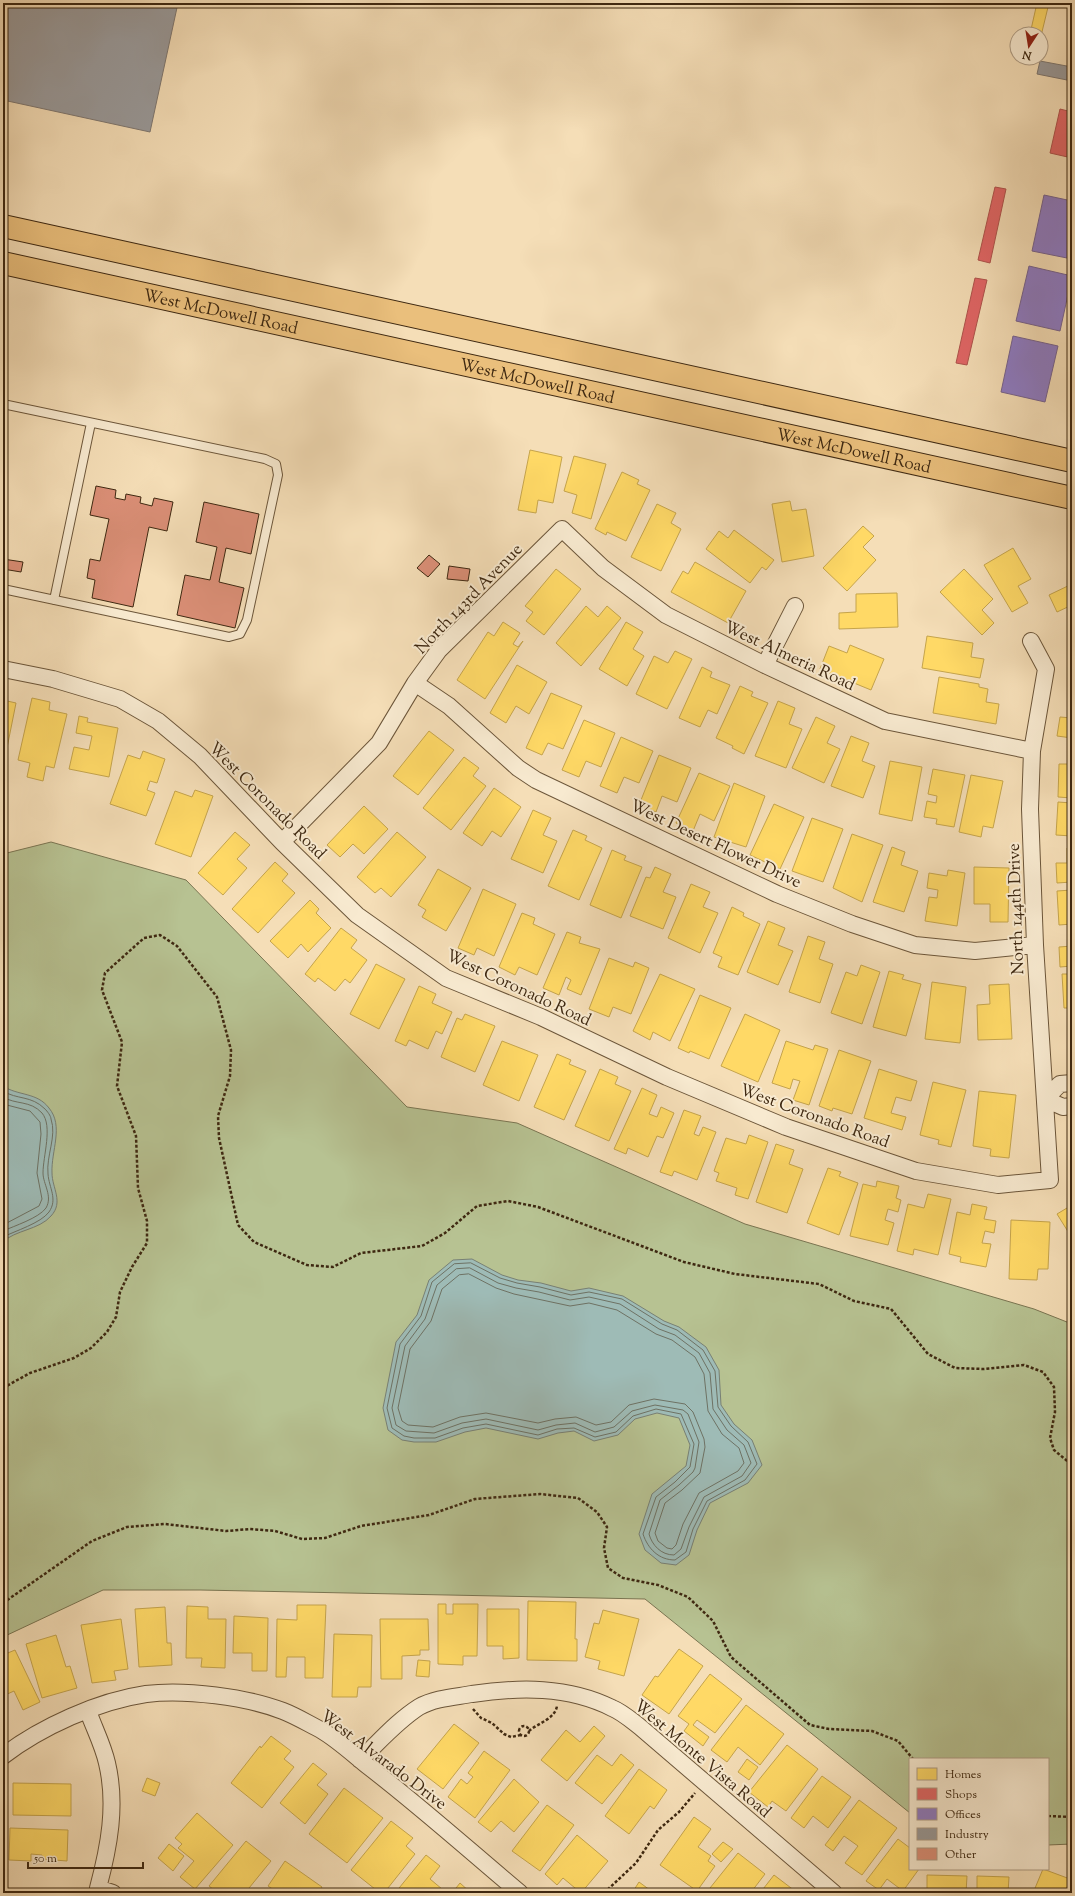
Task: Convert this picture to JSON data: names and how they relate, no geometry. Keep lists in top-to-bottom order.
{
  "streets": {
    "main road": ["West McDowell Road"],
    "street": [
      "North 143rd Avenue",
      "West Almeria Road",
      "West Coronado Road",
      "West Desert Flower Drive",
      "North 144th Drive",
      "West Monte Vista Road",
      "West Alvarado Drive"
    ]
  },
  "crossings": [
    ["North 143rd Avenue", "West Almeria Road"],
    ["North 143rd Avenue", "West Coronado Road"],
    ["North 143rd Avenue", "West Desert Flower Drive"],
    ["West Almeria Road", "North 144th Drive"],
    ["West Coronado Road", "North 144th Drive"],
    ["West Desert Flower Drive", "North 144th Drive"],
    ["West Monte Vista Road", "West Alvarado Drive"]
  ],
  "legend": [
    "Homes",
    "Shops",
    "Offices",
    "Industry",
    "Other"
  ],
  "scale_bar": "50 m",
  "north": "bottom"
}
